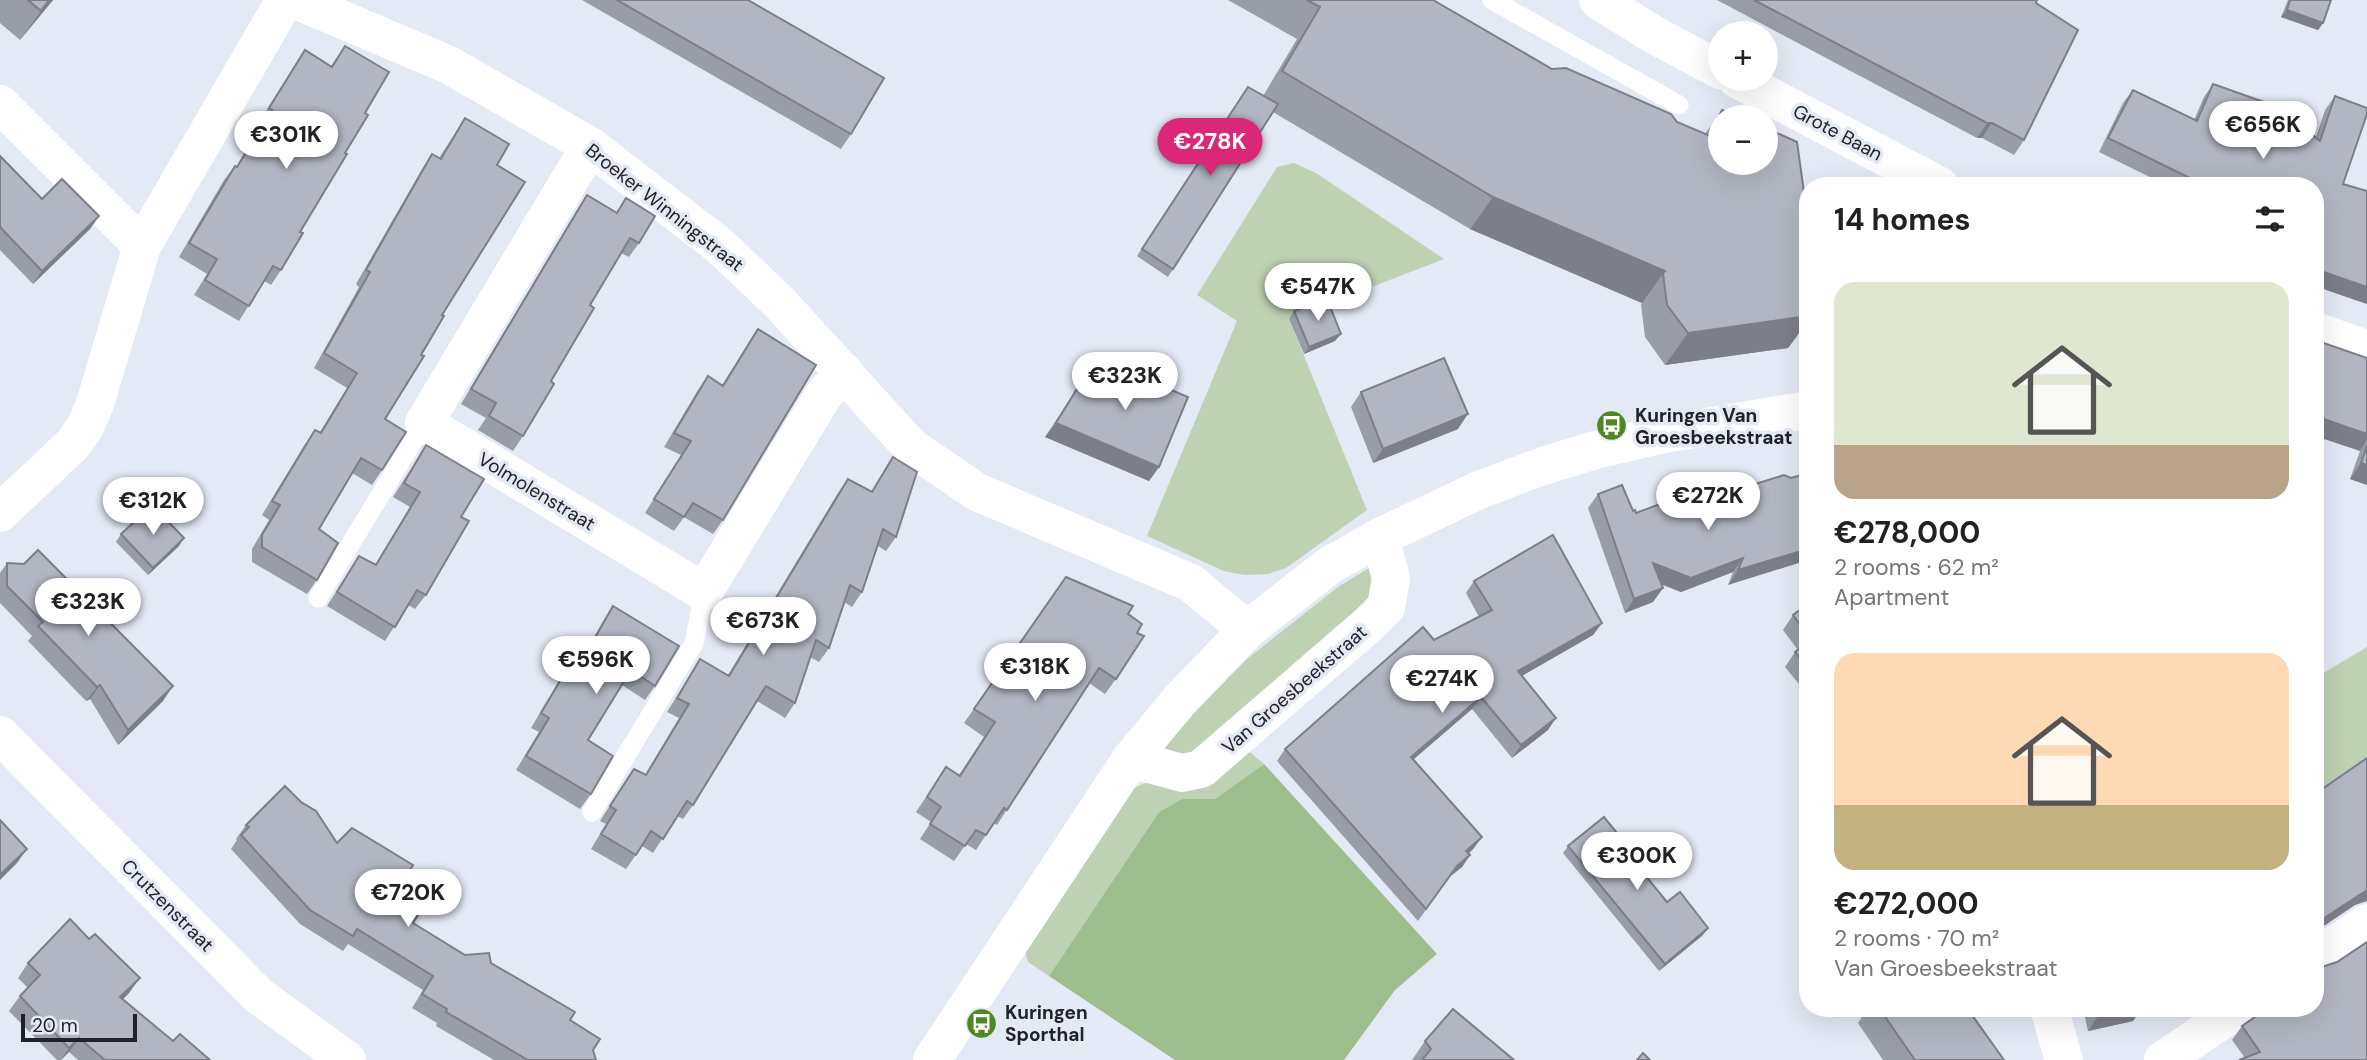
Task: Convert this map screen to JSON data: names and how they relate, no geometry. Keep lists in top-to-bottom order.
{
  "streets": {
    "street": [
      "Grote Baan",
      "Broeker Winningstraat",
      "Volmolenstraat",
      "Van Groesbeekstraat",
      "Crutzenstraat"
    ]
  },
  "places": {
    "bus stop": ["Kuringen Van Groesbeekstraat", "Kuringen Sporthal"]
  },
  "scale_bar": "20 m",
  "page": {
    "map_buttons": ["+", "−"],
    "price": [
      "€656K",
      "€301K",
      "€278K",
      "€547K",
      "€323K",
      "€272K",
      "€312K",
      "€323K",
      "€673K",
      "€596K",
      "€318K",
      "€274K",
      "€300K",
      "€720K"
    ],
    "heading": "14 homes",
    "list": [
      {
        "name": "€278,000",
        "note": "2 rooms · 62 m² · Apartment"
      },
      {
        "name": "€272,000",
        "note": "2 rooms · 70 m² · Van Groesbeekstraat"
      }
    ],
    "scale": "20 m"
  }
}
